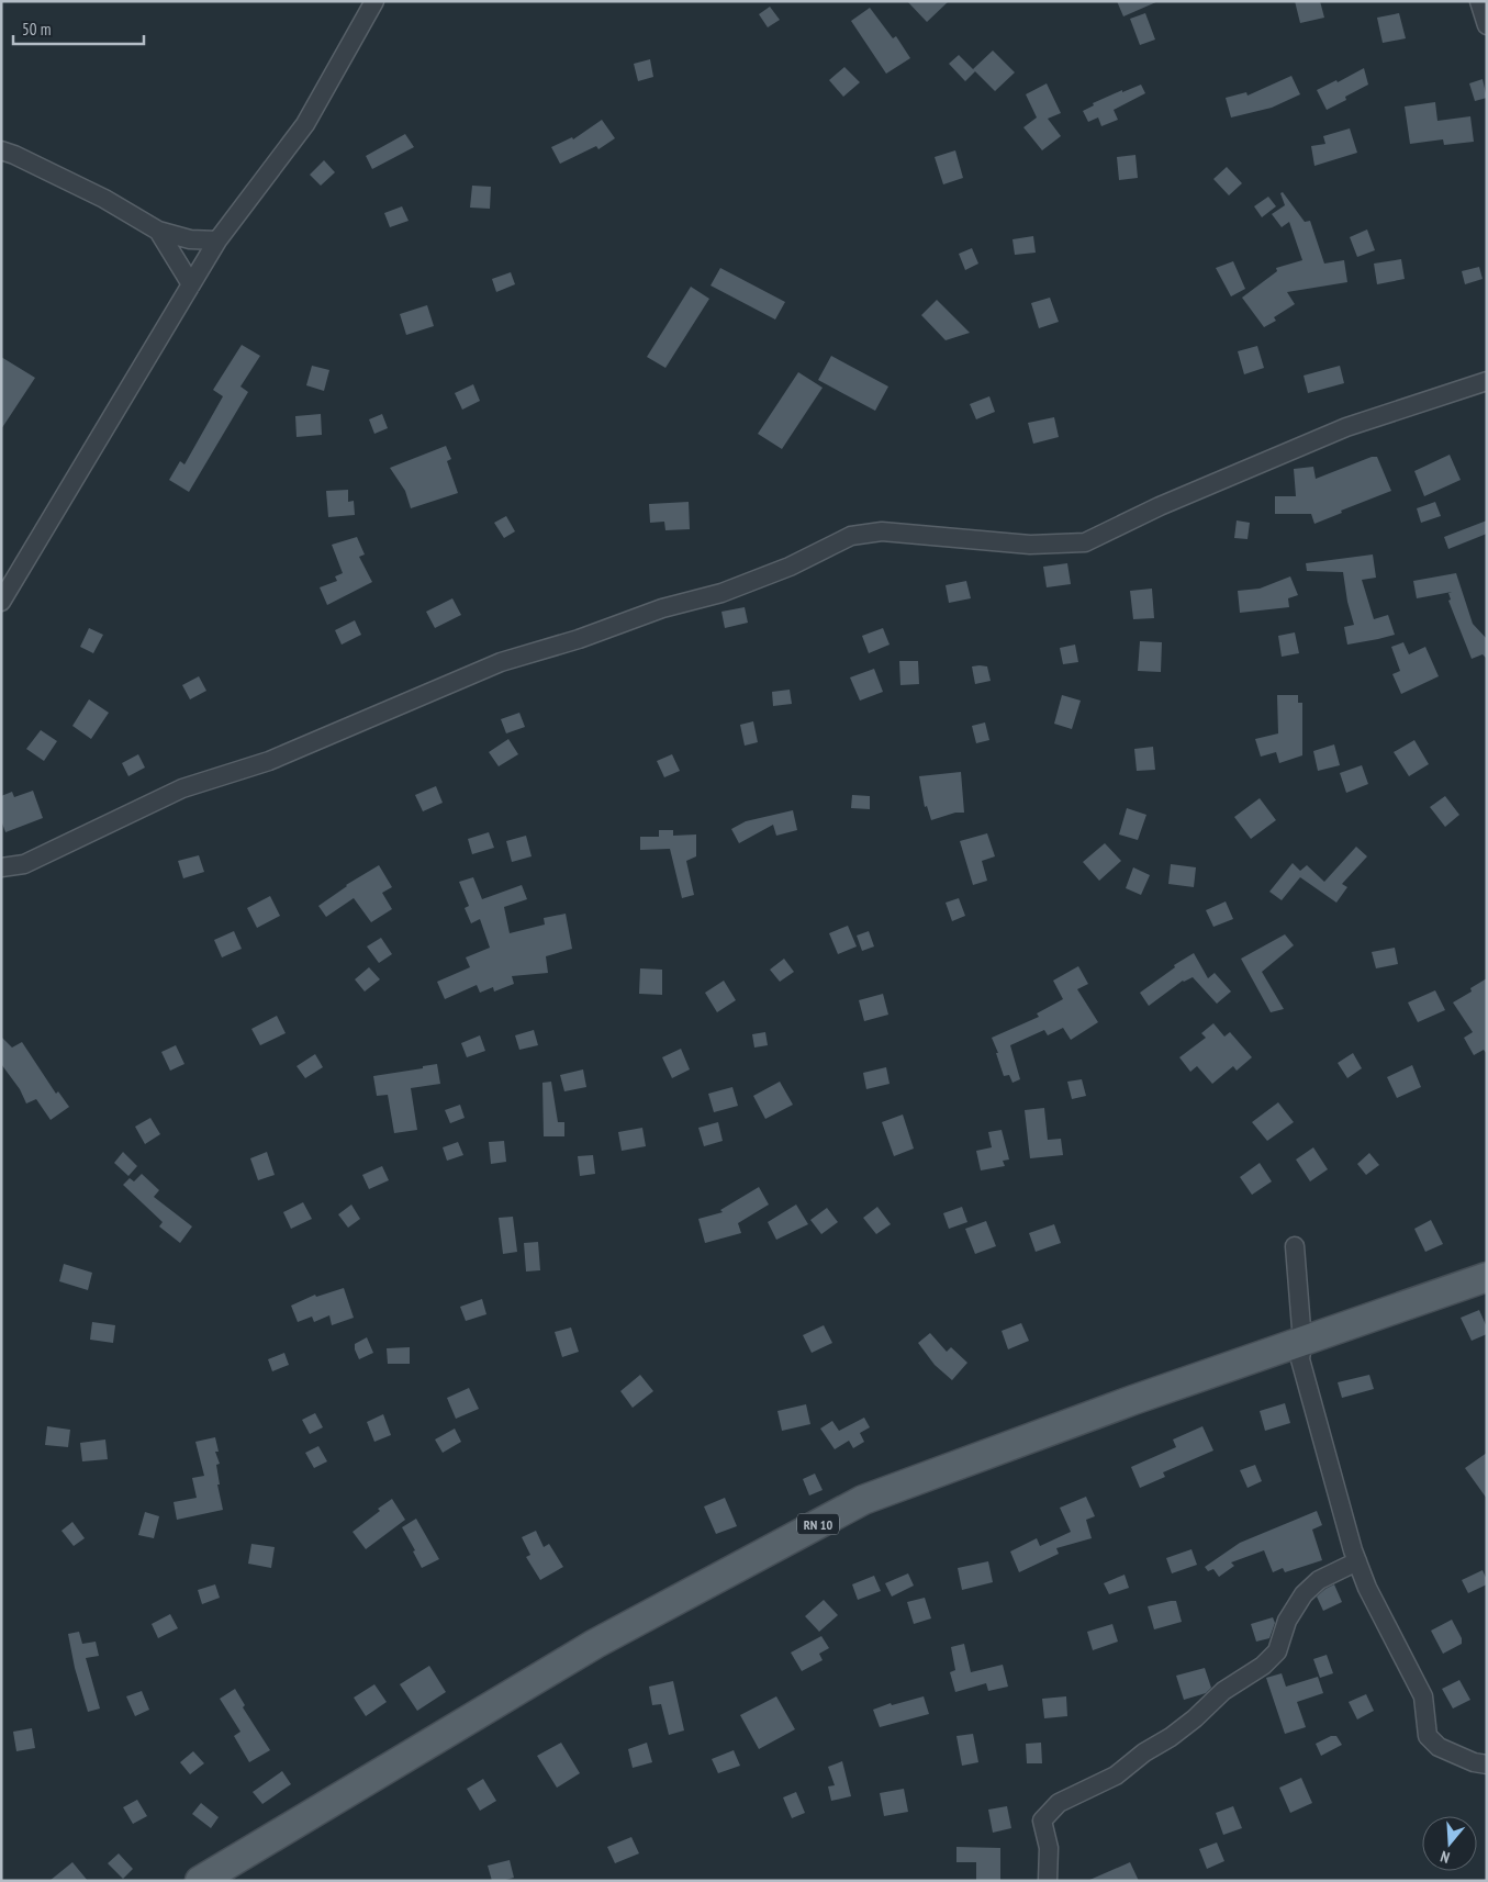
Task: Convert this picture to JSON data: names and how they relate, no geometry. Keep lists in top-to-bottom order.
{
  "streets": {
    "main road": ["RN 10"]
  },
  "scale_bar": "50 m",
  "north": "bottom"
}
